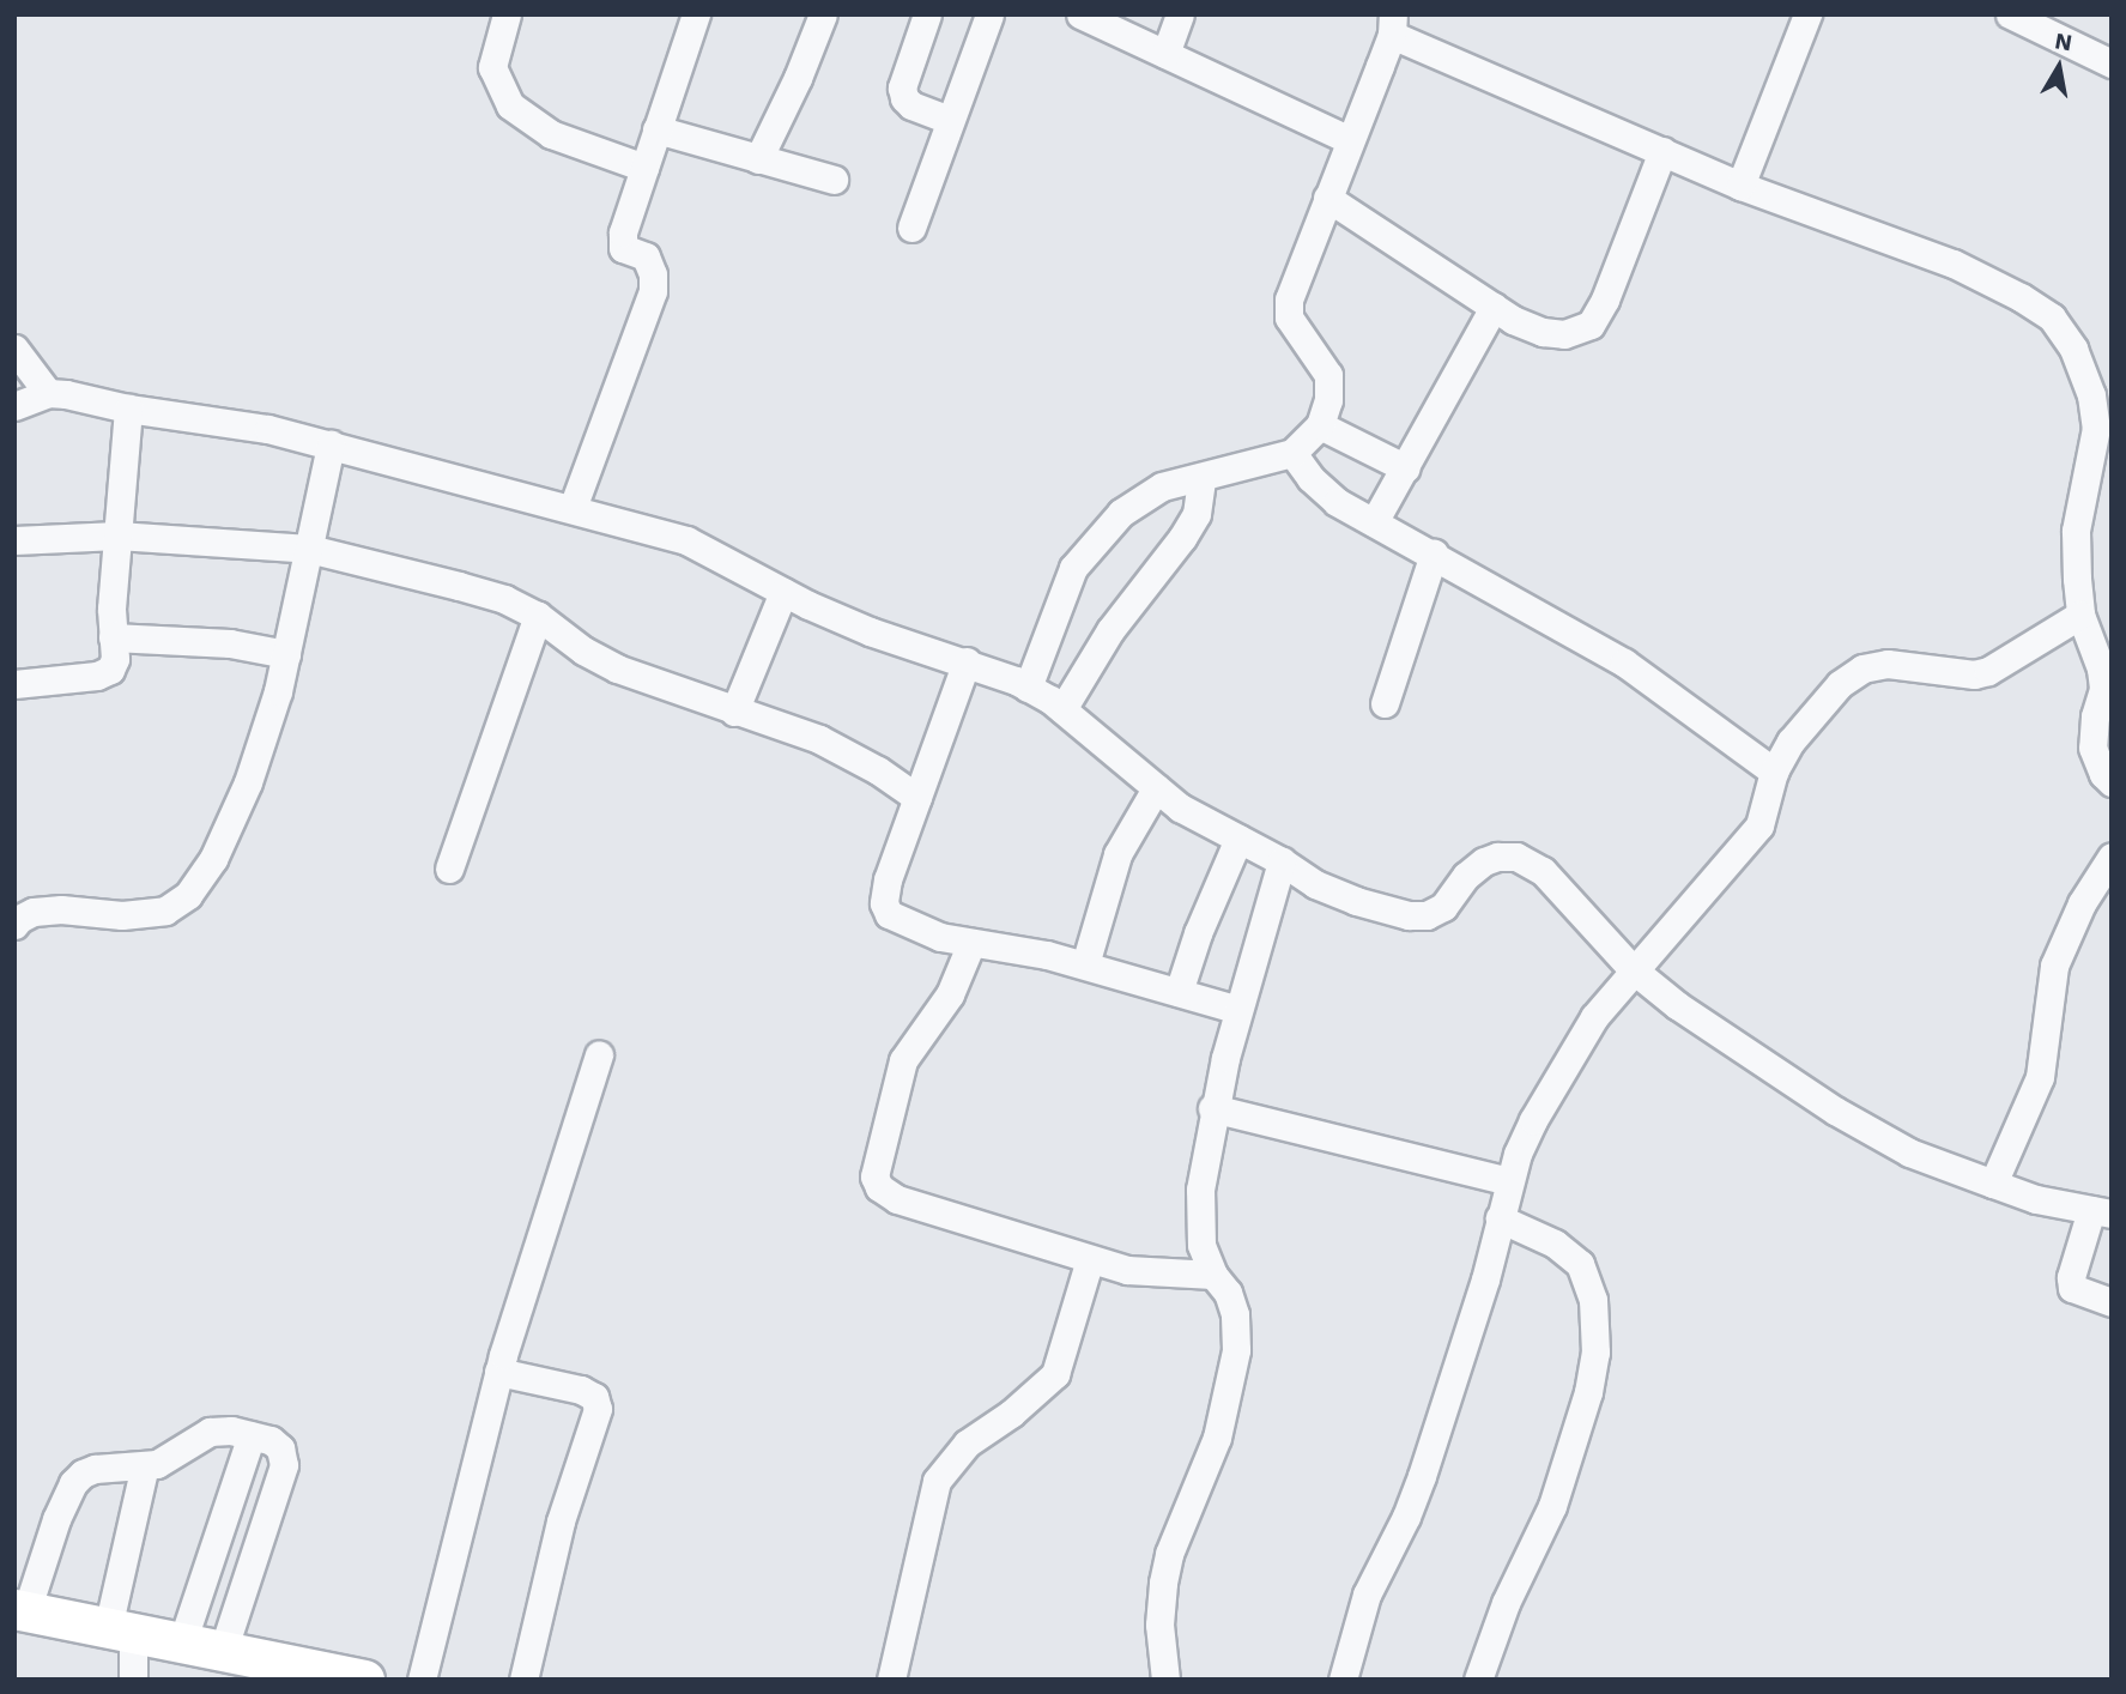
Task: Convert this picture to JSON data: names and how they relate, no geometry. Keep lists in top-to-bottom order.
{
  "north": "top"
}
